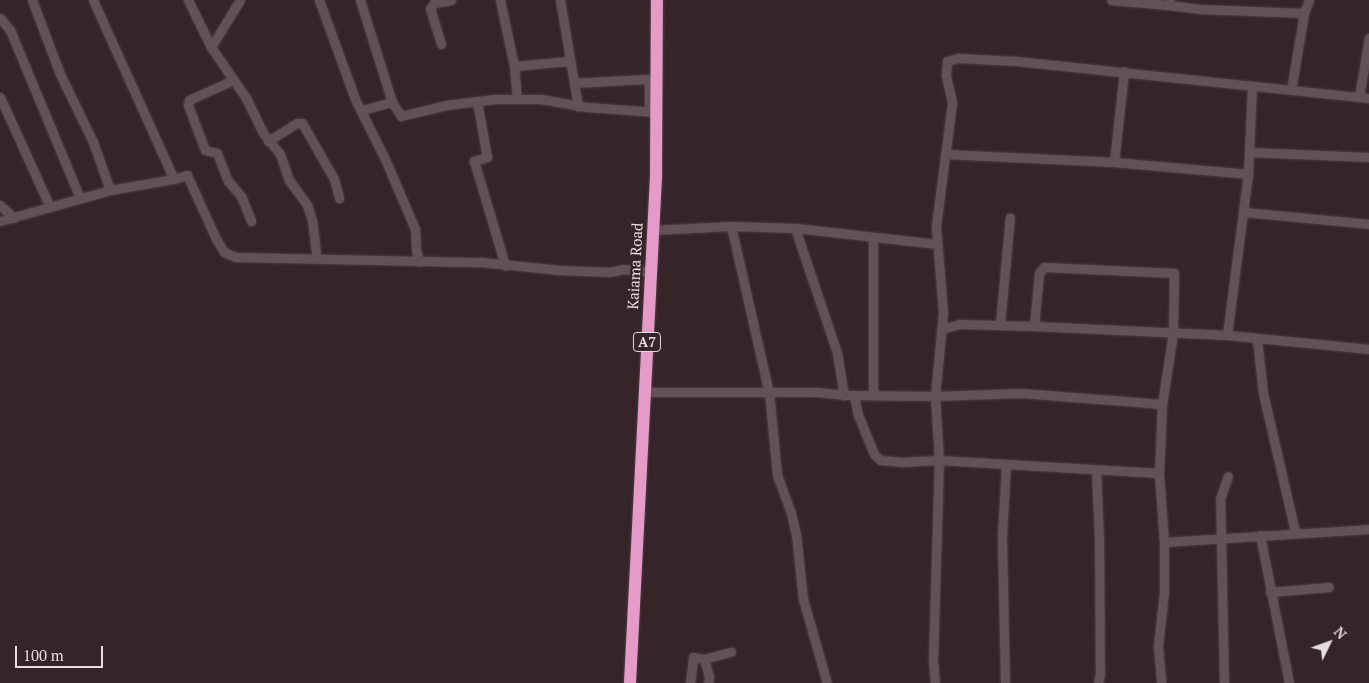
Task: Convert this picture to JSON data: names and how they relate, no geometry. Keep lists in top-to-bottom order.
{
  "streets": {
    "highway": ["Kaiama Road", "A7"]
  },
  "scale_bar": "100 m",
  "north": "top right"
}
